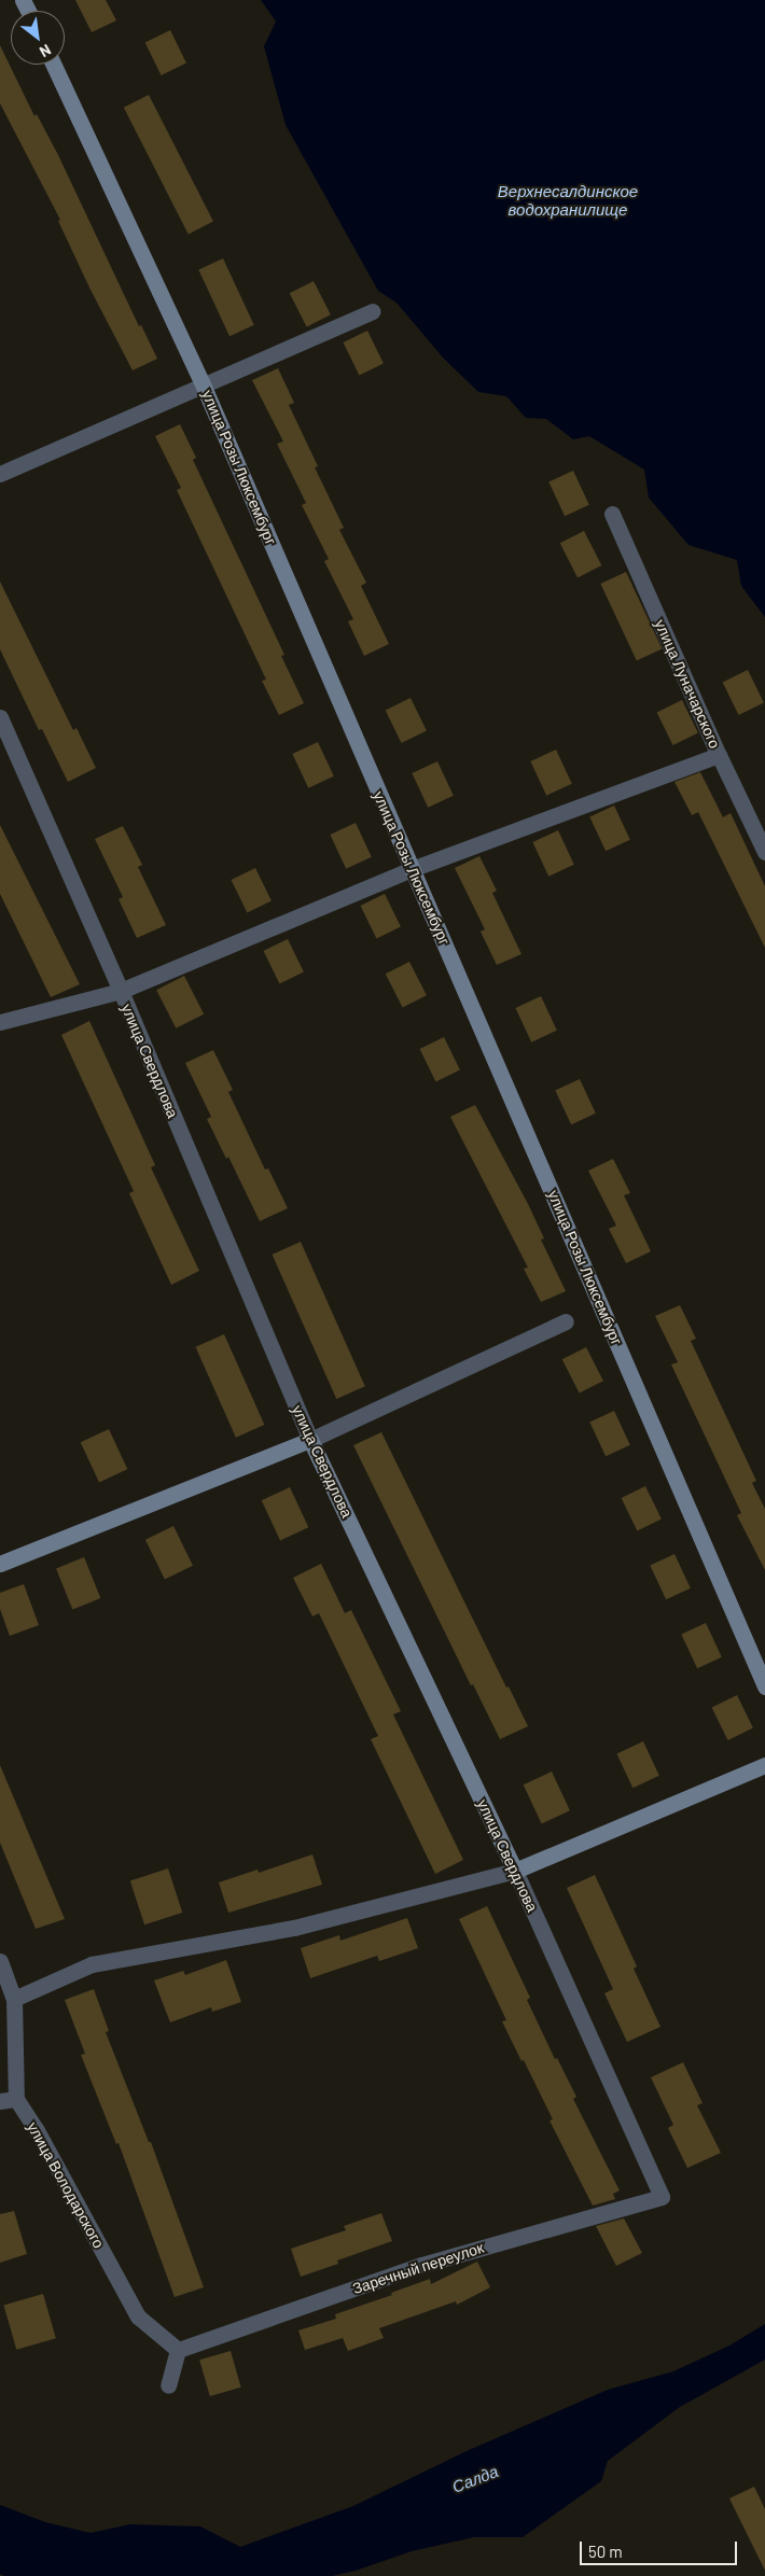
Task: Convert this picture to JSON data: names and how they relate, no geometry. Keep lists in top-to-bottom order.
{
  "streets": {
    "street": [
      "улица Розы Люксембург",
      "улица Луначарского",
      "улица Свердлова",
      "улица Володарского",
      "Заречный переулок"
    ]
  },
  "crossings": [
    ["улица Свердлова", "Заречный переулок"],
    ["улица Володарского", "Заречный переулок"]
  ],
  "water": ["Верхнесалдинское водохранилище", "Салда"],
  "scale_bar": "50 m",
  "north": "bottom right"
}
